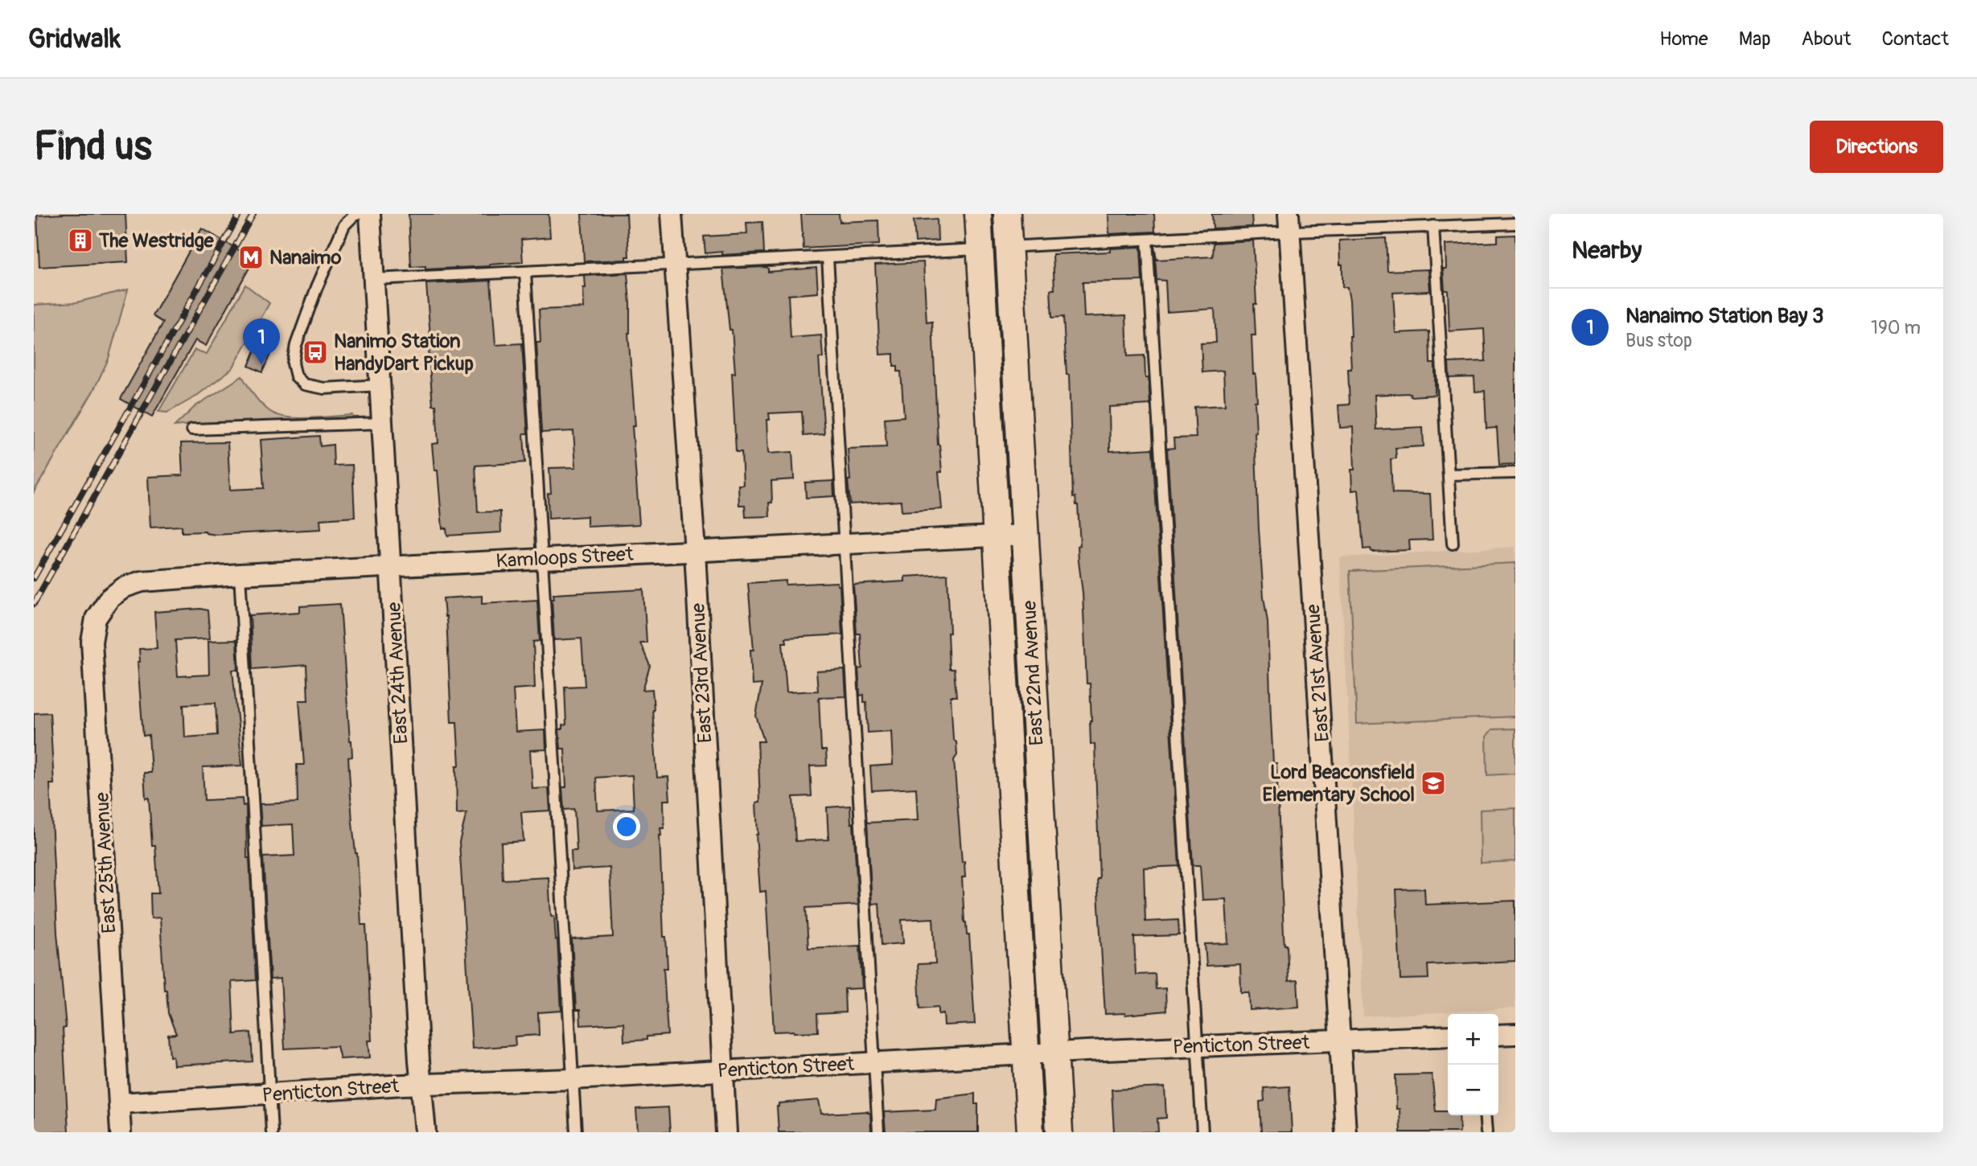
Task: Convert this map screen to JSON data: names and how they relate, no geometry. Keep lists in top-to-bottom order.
{
  "streets": {
    "street": [
      "Kamloops Street",
      "East 24th Avenue",
      "East 23rd Avenue",
      "East 22nd Avenue",
      "East 21st Avenue",
      "East 25th Avenue",
      "Penticton Street"
    ]
  },
  "crossings": [
    ["Kamloops Street", "East 24th Avenue"],
    ["Kamloops Street", "East 23rd Avenue"],
    ["Kamloops Street", "East 22nd Avenue"],
    ["Kamloops Street", "East 25th Avenue"],
    ["East 24th Avenue", "Penticton Street"],
    ["East 23rd Avenue", "Penticton Street"],
    ["East 22nd Avenue", "Penticton Street"],
    ["East 21st Avenue", "Penticton Street"],
    ["East 25th Avenue", "Penticton Street"]
  ],
  "places": {
    "building": ["The Westridge"],
    "metro station": ["Nanaimo"],
    "bus stop": ["Nanimo Station HandyDart Pickup"],
    "school or university": ["Lord Beaconsfield Elementary School"]
  },
  "page": {
    "header": "Gridwalk",
    "nav": [
      "Home",
      "Map",
      "About",
      "Contact"
    ],
    "buttons": "Directions",
    "title": "Find us",
    "heading": "Nearby",
    "list": [
      {
        "mark": "1",
        "name": "Nanaimo Station Bay 3",
        "note": "Bus stop",
        "value": "190 m"
      }
    ],
    "pins": "1",
    "map_buttons": ["+", "−"]
  }
}
